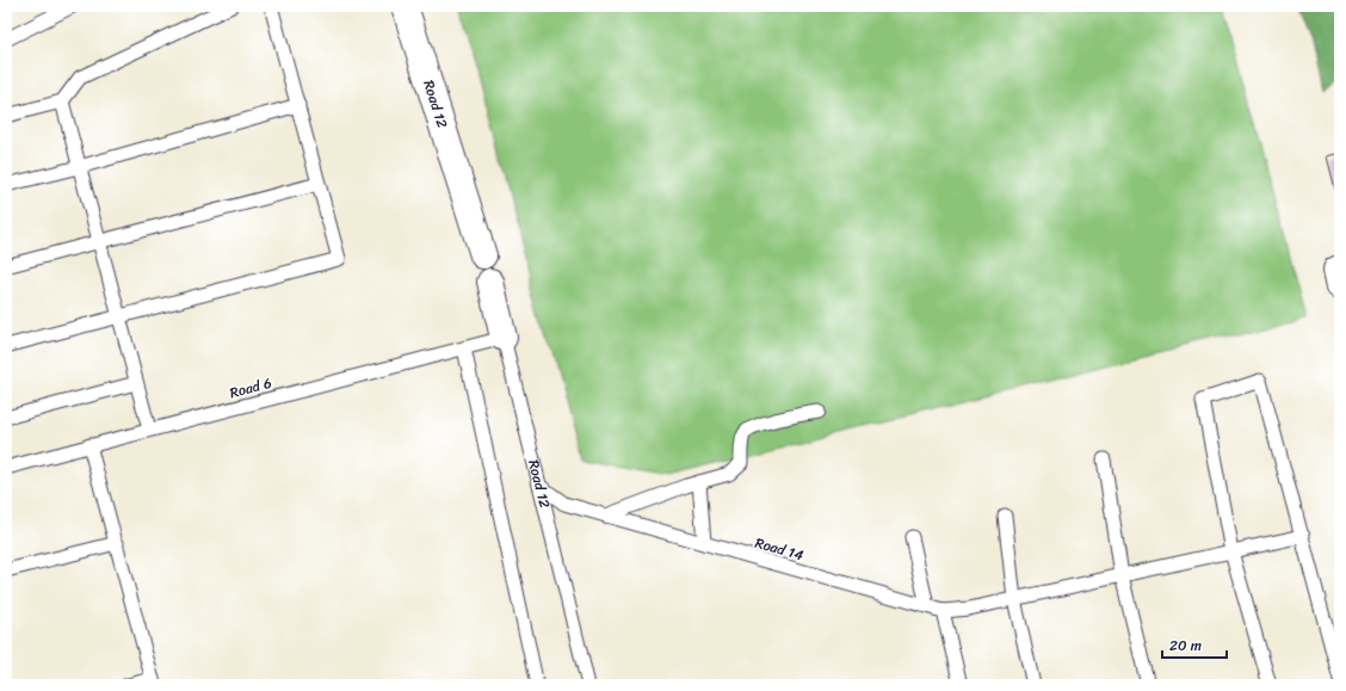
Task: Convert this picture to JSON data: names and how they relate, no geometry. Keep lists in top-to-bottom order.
{
  "streets": {
    "street": ["Road 12"],
    "lane": ["Road 6", "Road 14"]
  },
  "crossings": [
    ["Road 12", "Road 6"],
    ["Road 12", "Road 14"]
  ],
  "scale_bar": "20 m"
}
